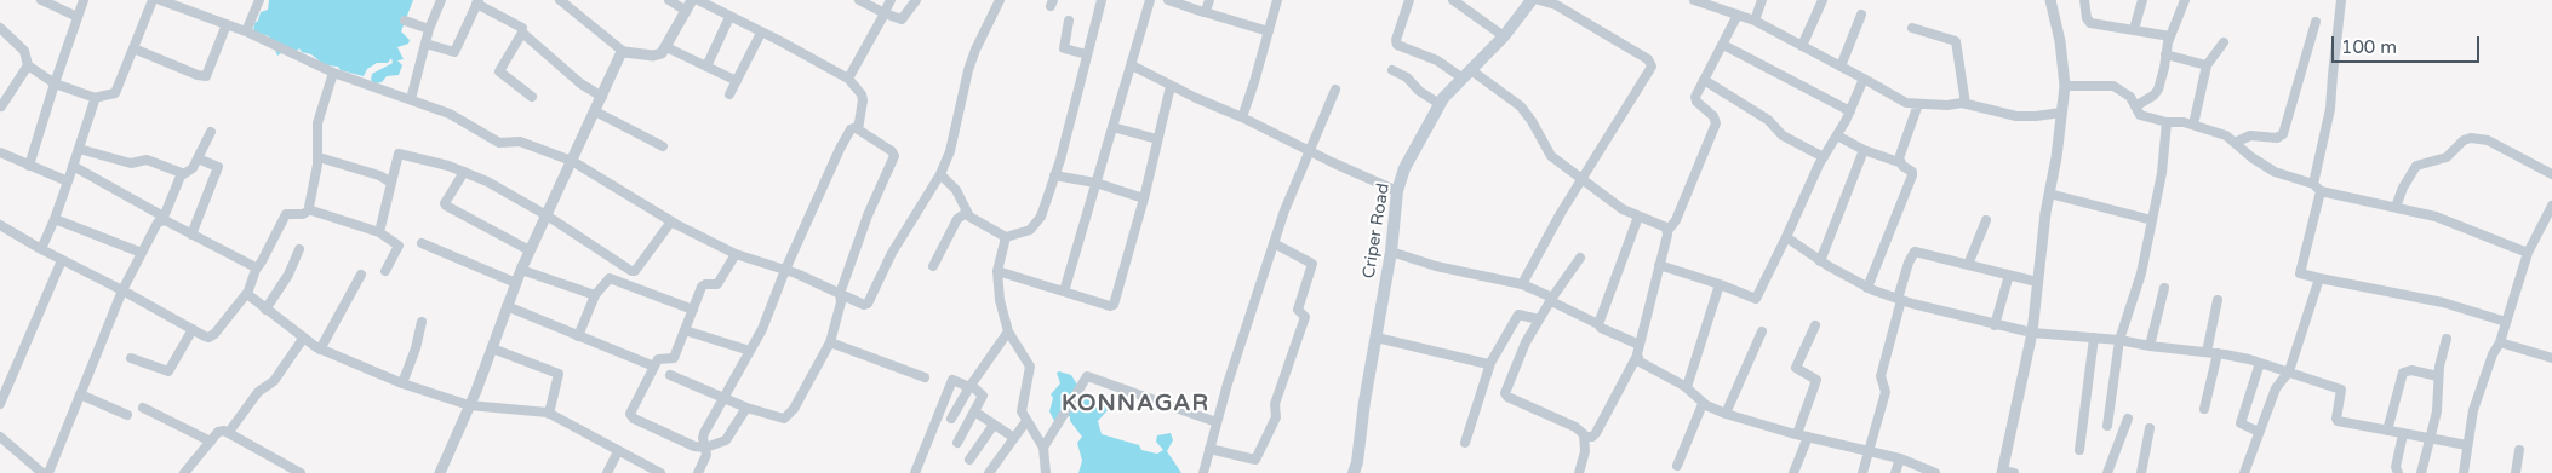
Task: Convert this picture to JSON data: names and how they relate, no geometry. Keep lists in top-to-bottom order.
{
  "streets": {
    "main road": ["Criper Road"]
  },
  "districts": ["KONNAGAR"],
  "scale_bar": "100 m"
}
